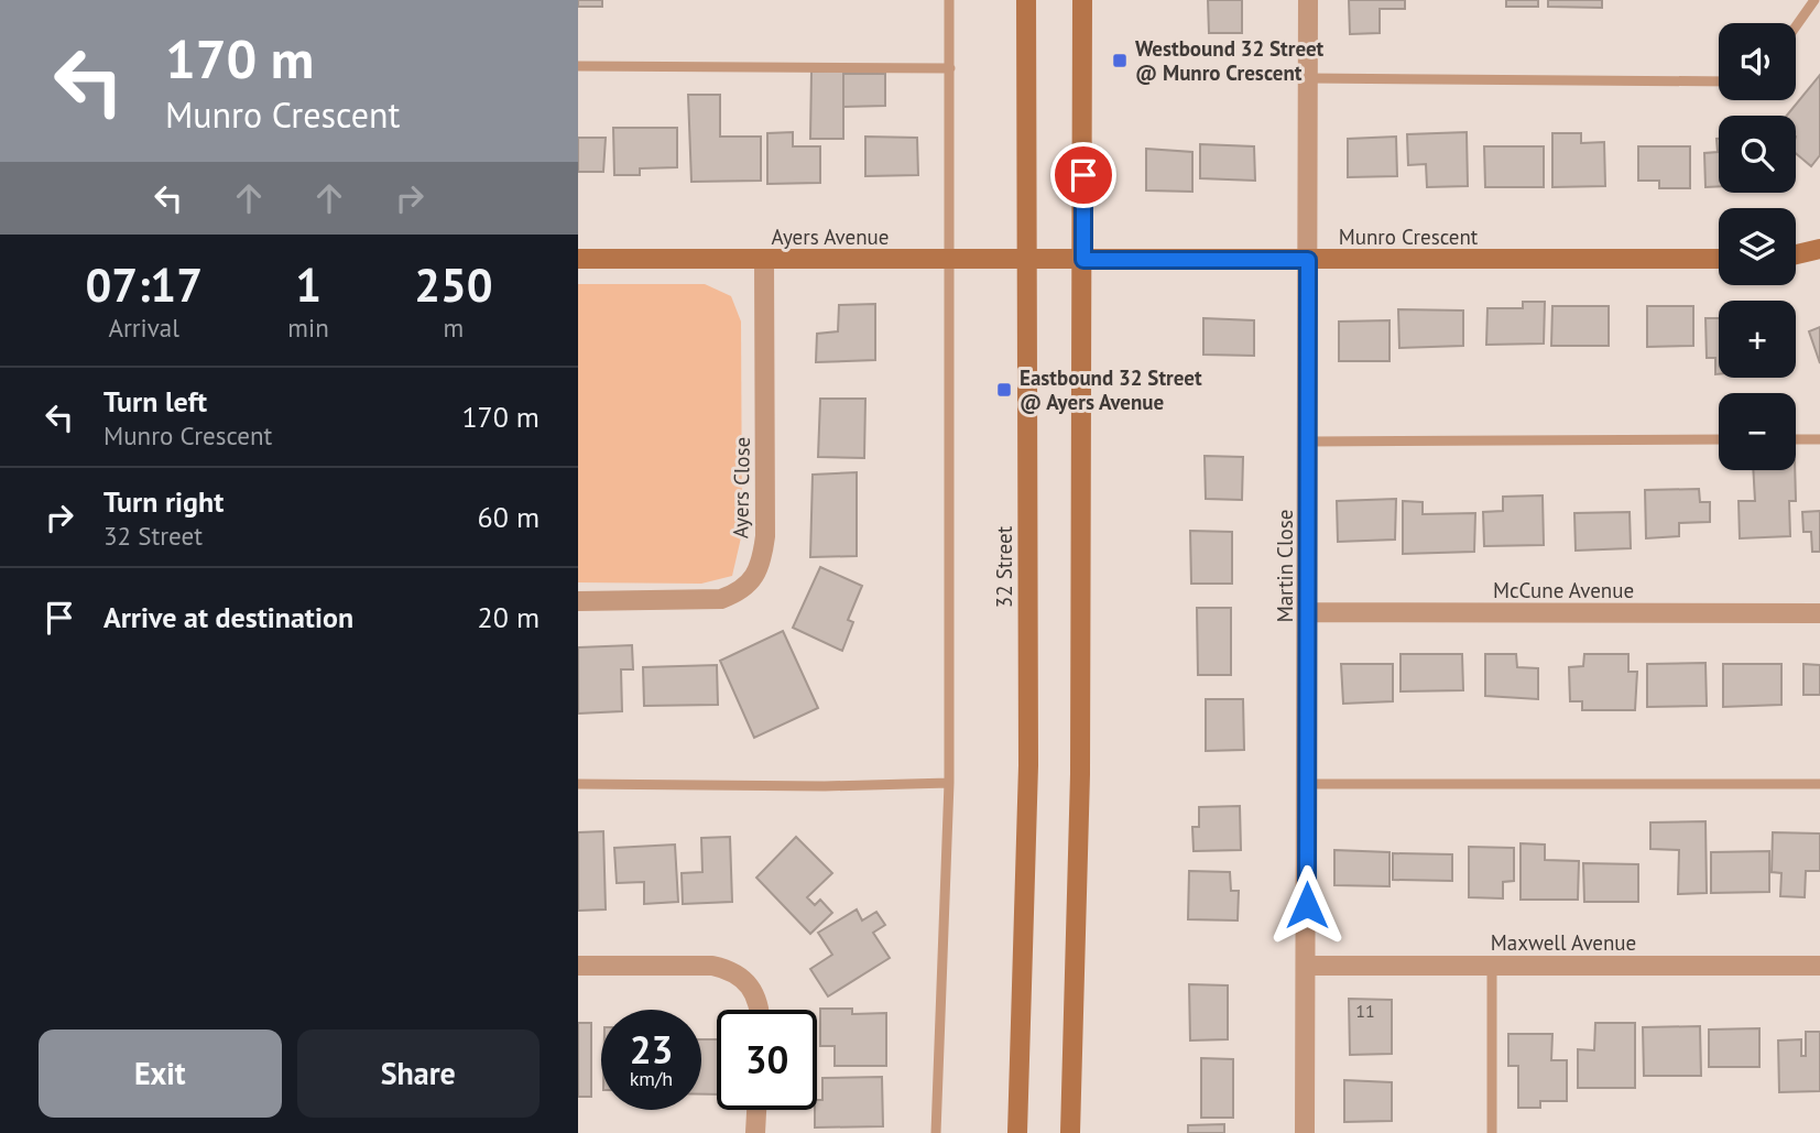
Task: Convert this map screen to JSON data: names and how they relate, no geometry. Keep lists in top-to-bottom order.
{
  "streets": {
    "main road": ["Ayers Avenue", "Munro Crescent", "32 Street"],
    "street": [
      "Ayers Close",
      "Martin Close",
      "McCune Avenue",
      "Maxwell Avenue"
    ]
  },
  "crossings": [
    ["Ayers Avenue", "Munro Crescent"],
    ["Ayers Avenue", "Ayers Close"],
    ["Ayers Avenue", "32 Street"],
    ["Munro Crescent", "Martin Close"],
    ["Martin Close", "McCune Avenue"],
    ["Martin Close", "Maxwell Avenue"]
  ],
  "places": {
    "transit": ["Westbound 32 Street @ Munro Crescent", "Eastbound 32 Street @ Ayers Avenue"]
  },
  "house_numbers": ["11"],
  "page": {
    "turn": ["170 m", "Munro Crescent"],
    "map_buttons": ["+", "−"],
    "eta": [
      "07:17",
      "Arrival",
      "1",
      "min",
      "250",
      "m"
    ],
    "list": [
      {
        "name": "Turn left",
        "note": "Munro Crescent",
        "value": "170 m"
      },
      {
        "name": "Turn right",
        "note": "32 Street",
        "value": "60 m"
      },
      {
        "name": "Arrive at destination",
        "value": "20 m"
      }
    ],
    "speed": "23 km/h",
    "limit": "30",
    "buttons": ["Exit", "Share"]
  }
}
